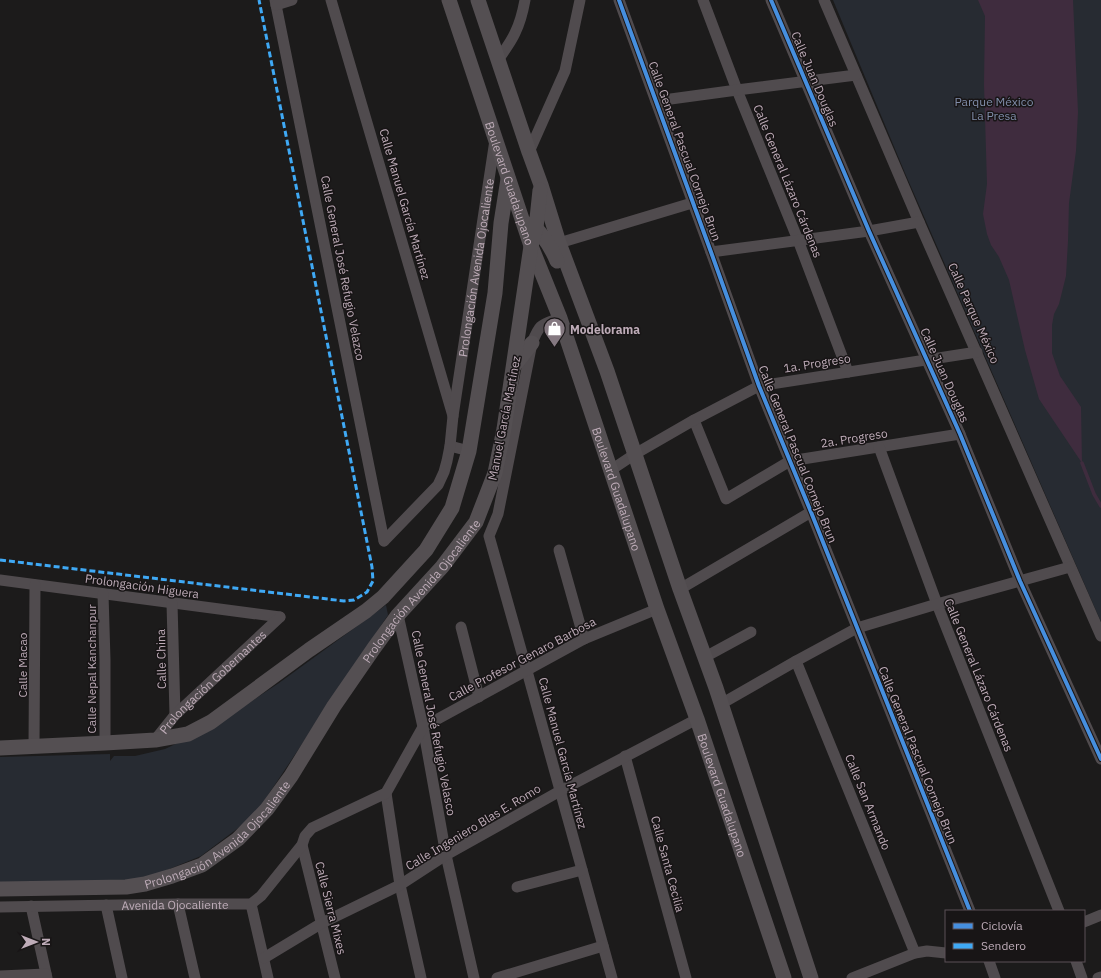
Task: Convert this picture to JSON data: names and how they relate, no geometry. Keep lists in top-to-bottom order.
{
  "streets": {
    "main road": [
      "Boulevard Guadalupano",
      "Prolongación Avenida Ojocaliente",
      "Prolongación Gobernantes",
      "Avenida Ojocaliente"
    ],
    "street": [
      "Calle Juan Douglas",
      "Calle General Pascual Cornejo Brun",
      "Calle General Lázaro Cárdenas",
      "Calle Manuel García Martínez",
      "Calle General José Refugio Velazco",
      "Calle Parque México",
      "1a. Progreso",
      "Manuel García Martínez",
      "2a. Progreso",
      "Prolongación Higuera",
      "Calle China",
      "Calle Profesor Genaro Barbosa",
      "Calle Macao",
      "Calle Nepal Kanchanpur",
      "Calle General José Refugio Velasco",
      "Calle San Armando",
      "Calle Ingeniero Blas E. Romo",
      "Calle Santa Cecilia",
      "Calle Sierra Mixes"
    ]
  },
  "crossings": [
    ["Calle Juan Douglas", "1a. Progreso"],
    ["Calle Juan Douglas", "2a. Progreso"],
    ["Calle General Pascual Cornejo Brun", "1a. Progreso"],
    ["Calle General Pascual Cornejo Brun", "2a. Progreso"],
    ["Calle General Lázaro Cárdenas", "1a. Progreso"],
    ["Calle General Lázaro Cárdenas", "2a. Progreso"],
    ["Boulevard Guadalupano", "Prolongación Avenida Ojocaliente"],
    ["Boulevard Guadalupano", "1a. Progreso"],
    ["Boulevard Guadalupano", "Manuel García Martínez"],
    ["Boulevard Guadalupano", "Calle Profesor Genaro Barbosa"],
    ["Boulevard Guadalupano", "Calle Ingeniero Blas E. Romo"],
    ["Calle Manuel García Martínez", "Prolongación Avenida Ojocaliente"],
    ["Calle Manuel García Martínez", "Manuel García Martínez"],
    ["Calle Manuel García Martínez", "Calle Profesor Genaro Barbosa"],
    ["Calle Manuel García Martínez", "Calle Ingeniero Blas E. Romo"],
    ["Prolongación Avenida Ojocaliente", "Calle General José Refugio Velazco"],
    ["Prolongación Avenida Ojocaliente", "Prolongación Gobernantes"],
    ["Prolongación Avenida Ojocaliente", "Calle General José Refugio Velasco"],
    ["Prolongación Avenida Ojocaliente", "Avenida Ojocaliente"],
    ["Calle Parque México", "1a. Progreso"],
    ["1a. Progreso", "2a. Progreso"],
    ["Prolongación Higuera", "Calle China"],
    ["Prolongación Higuera", "Calle Macao"],
    ["Prolongación Higuera", "Calle Nepal Kanchanpur"],
    ["Prolongación Higuera", "Prolongación Gobernantes"],
    ["Calle China", "Prolongación Gobernantes"],
    ["Calle Profesor Genaro Barbosa", "Calle General José Refugio Velasco"],
    ["Calle Macao", "Prolongación Gobernantes"],
    ["Calle Nepal Kanchanpur", "Prolongación Gobernantes"],
    ["Calle General José Refugio Velasco", "Calle Ingeniero Blas E. Romo"],
    ["Calle Ingeniero Blas E. Romo", "Calle Santa Cecilia"],
    ["Calle Ingeniero Blas E. Romo", "Calle Sierra Mixes"]
  ],
  "parks": ["Parque México La Presa"],
  "places": {
    "shop": ["Modelorama"]
  },
  "legend": ["Ciclovía", "Sendero"],
  "north": "right"
}
